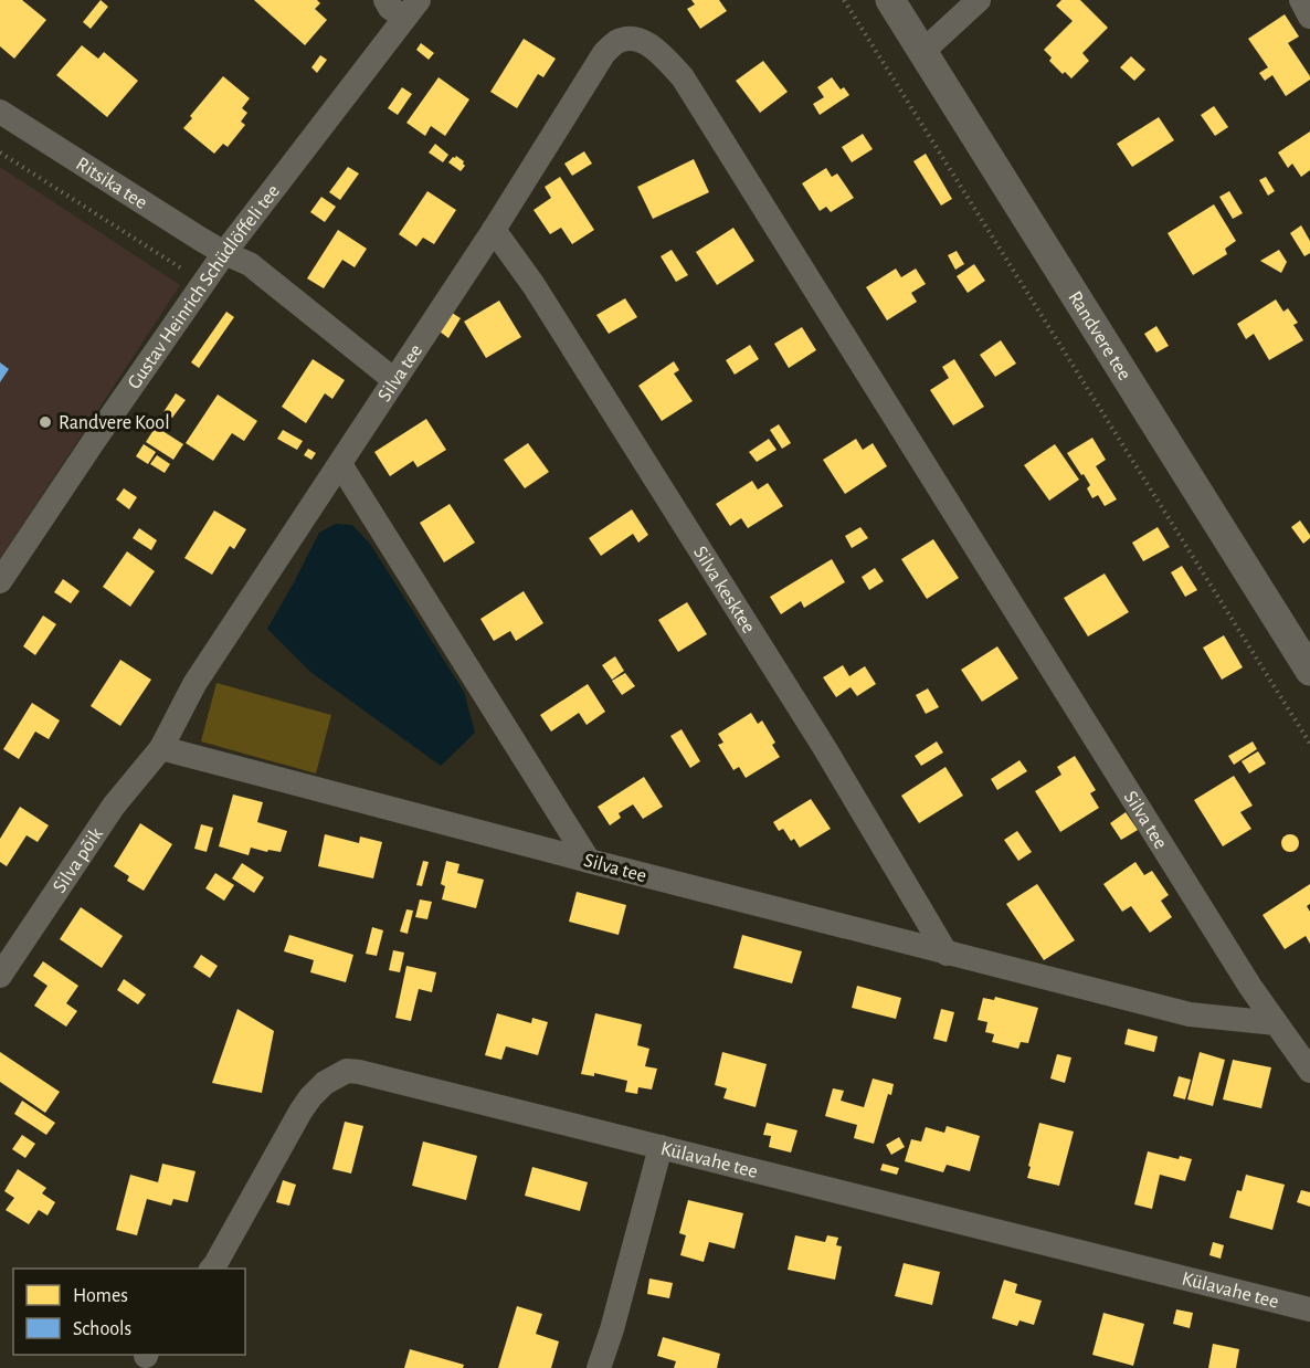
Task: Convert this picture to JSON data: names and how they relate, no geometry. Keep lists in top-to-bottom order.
{
  "streets": {
    "street": [
      "Ritsika tee",
      "Gustav Heinrich Schüdlöffeli tee",
      "Randvere tee",
      "Silva tee",
      "Silva kesktee",
      "Silva põik",
      "Külavahe tee"
    ]
  },
  "crossings": [
    ["Ritsika tee", "Gustav Heinrich Schüdlöffeli tee"],
    ["Ritsika tee", "Silva tee"],
    ["Silva tee", "Silva kesktee"],
    ["Silva tee", "Silva põik"]
  ],
  "places": ["Randvere Kool"],
  "legend": ["Homes", "Schools"]
}
